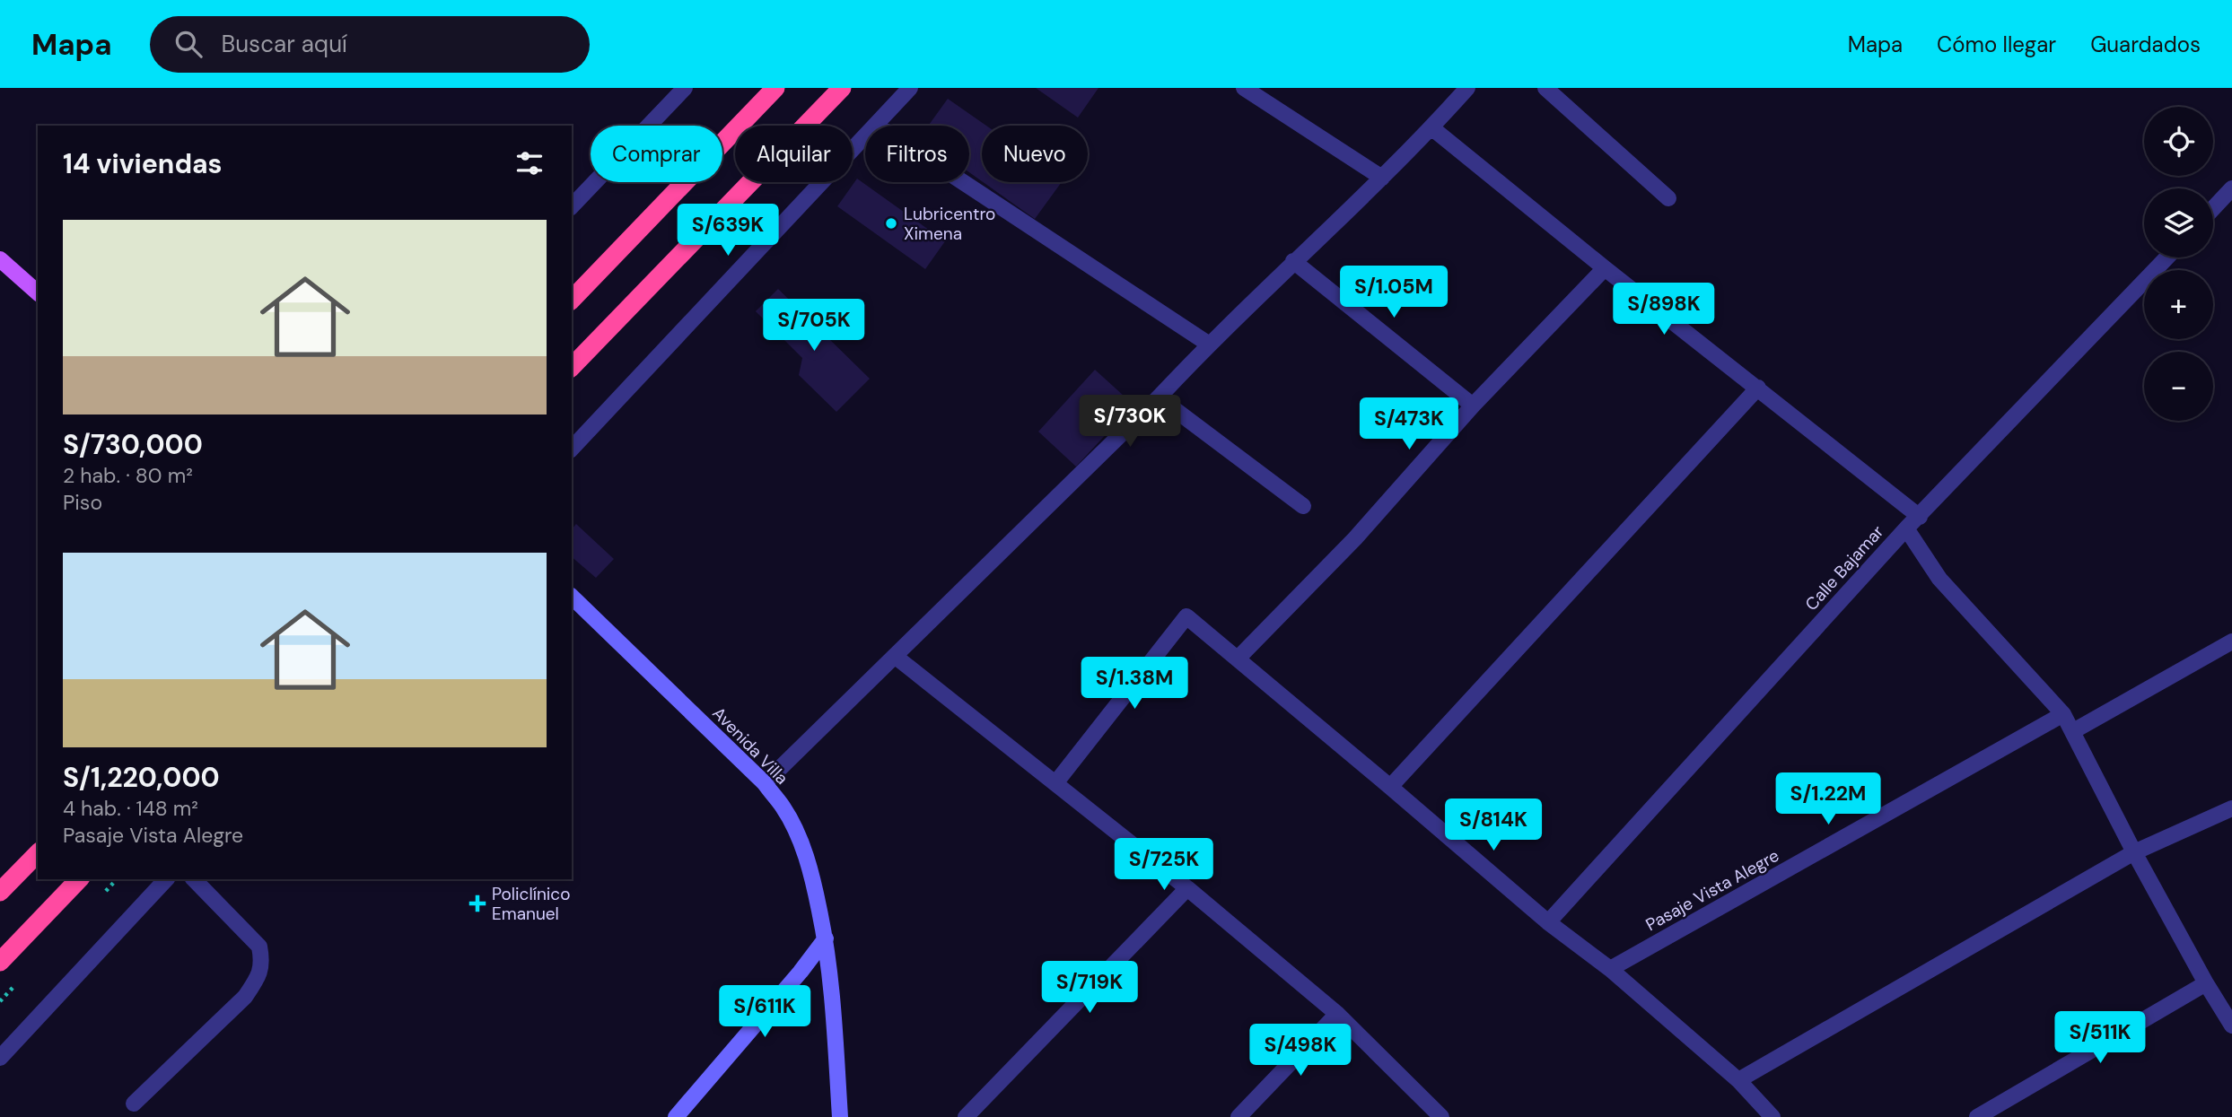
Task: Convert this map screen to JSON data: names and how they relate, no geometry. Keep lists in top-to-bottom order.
{
  "streets": {
    "street": ["Calle Bajamar", "Avenida Villa", "Pasaje Vista Alegre"]
  },
  "places": {
    "other": ["Lubricentro Ximena"],
    "health": ["Policlínico Emanuel"]
  },
  "page": {
    "header": "Mapa",
    "search": "Buscar aquí",
    "nav": ["Mapa", "Cómo llegar", "Guardados"],
    "map_buttons": ["+", "−"],
    "chip": [
      "Comprar",
      "Alquilar",
      "Filtros",
      "Nuevo"
    ],
    "heading": "14 viviendas",
    "list": [
      {
        "name": "S/730,000",
        "note": "2 hab. · 80 m² · Piso"
      },
      {
        "name": "S/1,220,000",
        "note": "4 hab. · 148 m² · Pasaje Vista Alegre"
      }
    ],
    "price": [
      "S/639K",
      "S/1.05M",
      "S/898K",
      "S/705K",
      "S/730K",
      "S/473K",
      "S/1.38M",
      "S/1.22M",
      "S/814K",
      "S/725K",
      "S/719K",
      "S/611K",
      "S/511K",
      "S/498K"
    ]
  }
}
